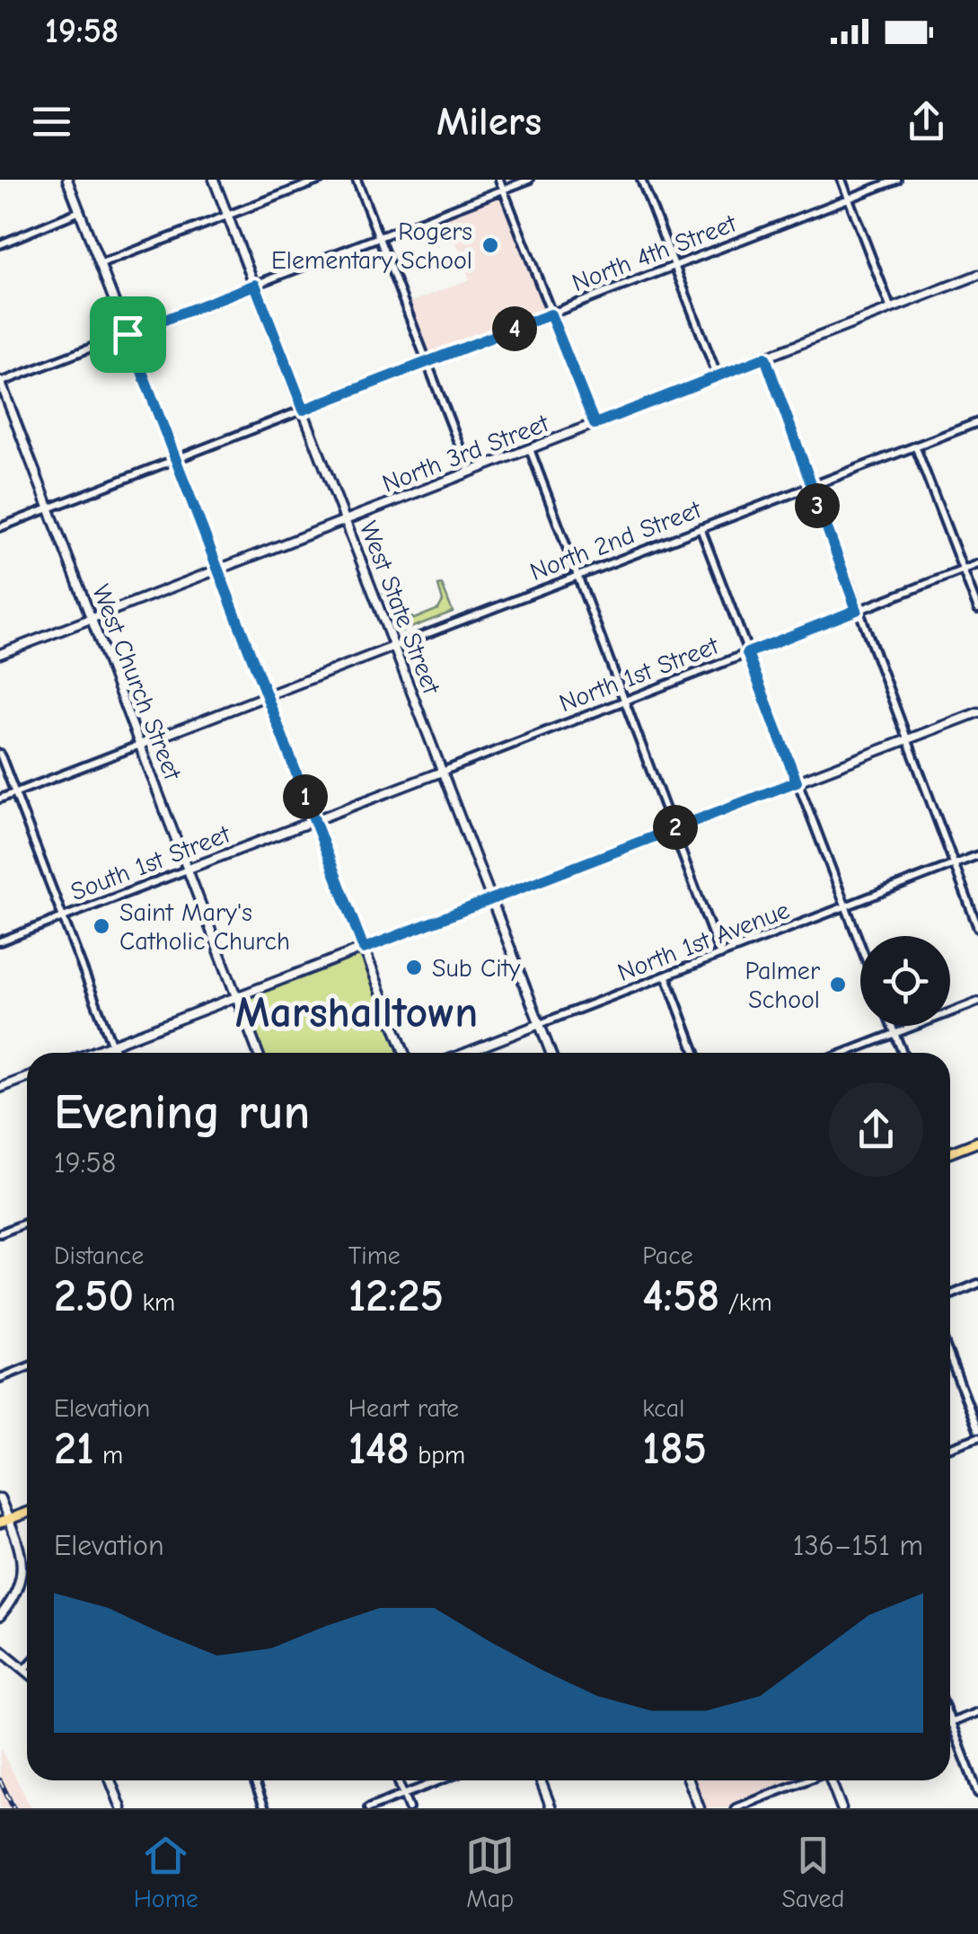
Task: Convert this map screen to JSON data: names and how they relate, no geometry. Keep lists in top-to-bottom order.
{
  "streets": {
    "street": [
      "North 4th Street",
      "North 3rd Street",
      "North 2nd Street",
      "West State Street",
      "North 1st Street",
      "West Church Street",
      "South 1st Street",
      "North 1st Avenue"
    ]
  },
  "crossings": [
    ["North 4th Street", "West State Street"],
    ["North 4th Street", "West Church Street"],
    ["North 3rd Street", "West State Street"],
    ["North 3rd Street", "West Church Street"],
    ["North 2nd Street", "West State Street"],
    ["North 2nd Street", "West Church Street"],
    ["West State Street", "North 1st Street"],
    ["West State Street", "North 1st Avenue"],
    ["North 1st Street", "South 1st Street"],
    ["West Church Street", "South 1st Street"]
  ],
  "districts": ["Marshalltown"],
  "places": [
    "Rogers Elementary School",
    "Saint Mary's Catholic Church",
    "Sub City",
    "Palmer School"
  ],
  "page": {
    "status": "19:58",
    "header": "Milers",
    "pins": [
      "4",
      "3",
      "1",
      "2"
    ],
    "heading": ["Evening run", "19:58"],
    "stats": [
      ["Distance", "2.50 km"],
      ["Time", "12:25"],
      ["Pace", "4:58 /km"],
      ["Elevation", "21 m"],
      ["Heart rate", "148 bpm"],
      ["kcal", "185"]
    ],
    "chart": ["Elevation", "136–151 m"],
    "tabs": ["Home", "Map", "Saved"]
  }
}
